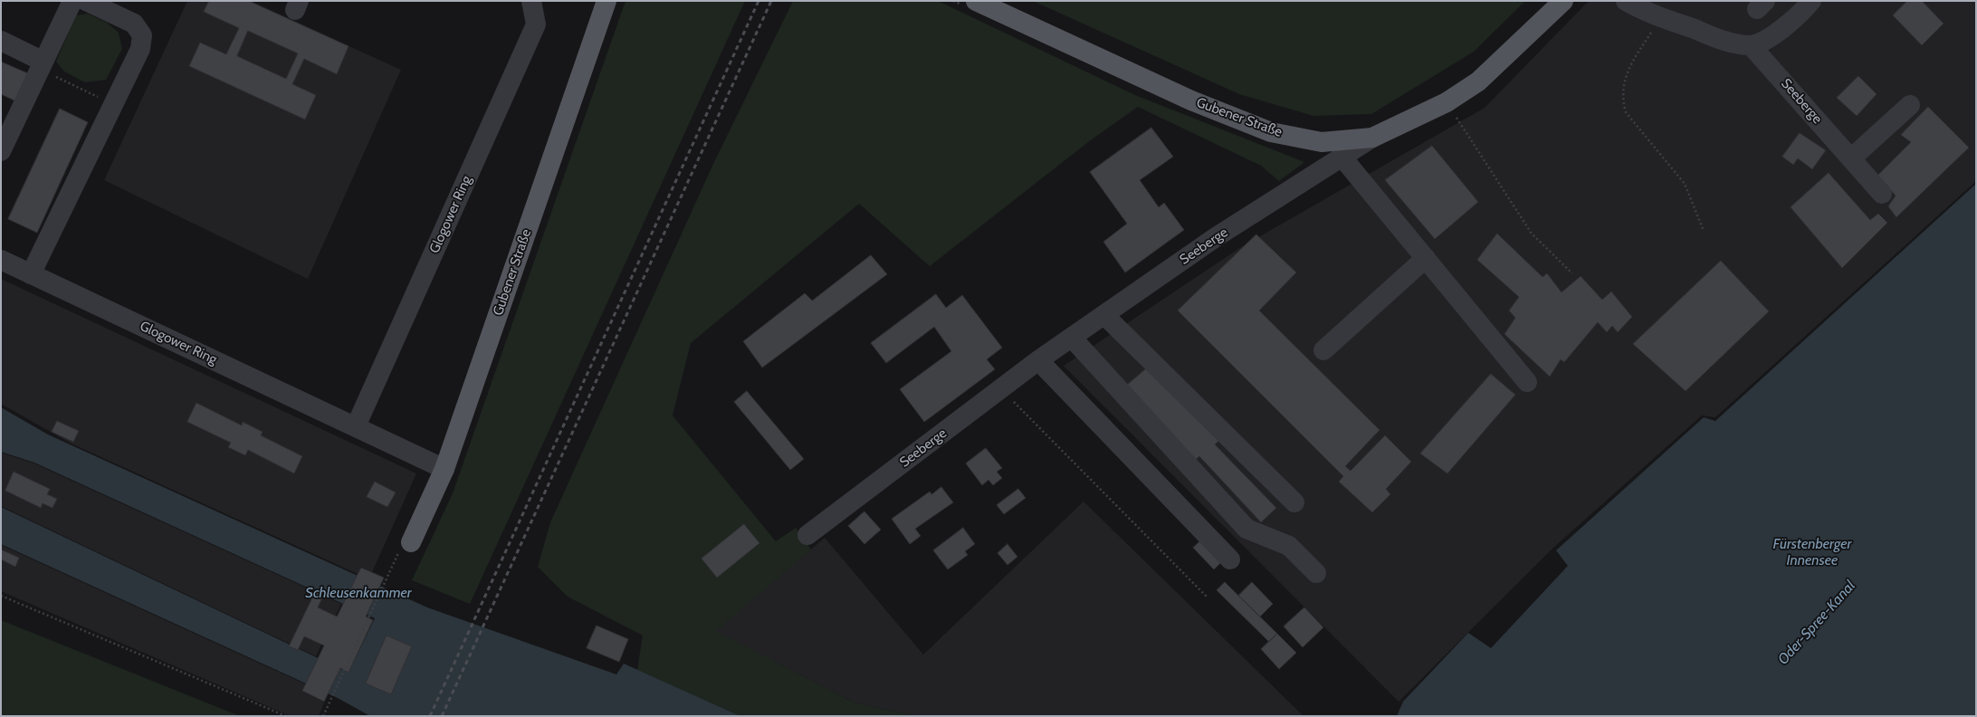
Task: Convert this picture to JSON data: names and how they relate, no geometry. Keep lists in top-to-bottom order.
{
  "streets": {
    "main road": ["Gubener Straße"],
    "street": ["Seeberge", "Glogower Ring"]
  },
  "crossings": [
    ["Seeberge", "Gubener Straße"],
    ["Gubener Straße", "Glogower Ring"]
  ],
  "water": ["Fürstenberger Innensee", "Schleusenkammer", "Oder-Spree-Kanal"]
}
